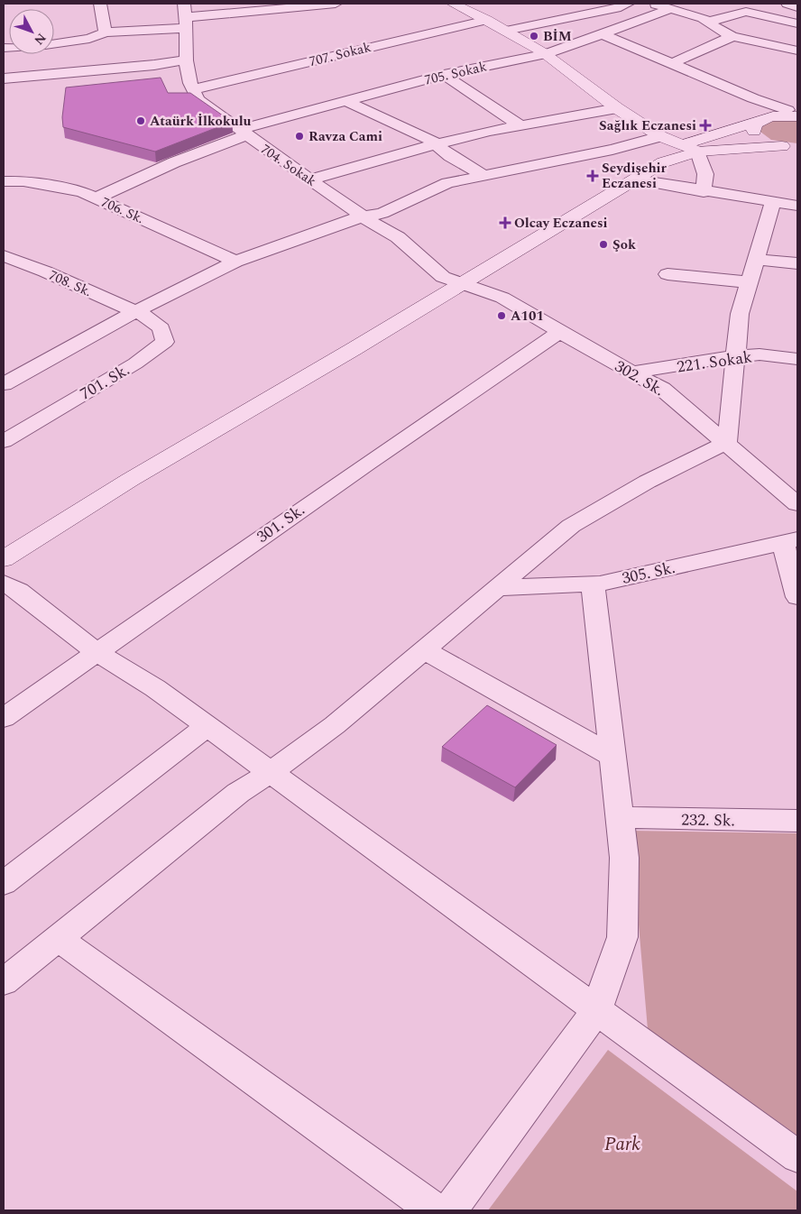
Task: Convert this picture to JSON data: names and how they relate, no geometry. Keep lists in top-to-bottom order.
{
  "streets": {
    "street": [
      "707. Sokak",
      "705. Sokak",
      "704. Sokak",
      "706. Sk.",
      "708. Sk.",
      "221. Sokak",
      "302. Sk.",
      "701. Sk.",
      "301. Sk.",
      "305. Sk.",
      "232. Sk."
    ]
  },
  "crossings": [
    ["707. Sokak", "704. Sokak"],
    ["705. Sokak", "704. Sokak"],
    ["705. Sokak", "706. Sk."],
    ["704. Sokak", "302. Sk."],
    ["708. Sk.", "701. Sk."],
    ["221. Sokak", "302. Sk."],
    ["302. Sk.", "301. Sk."]
  ],
  "parks": ["Park"],
  "places": {
    "other": [
      "BİM",
      "Ataürk İlkokulu",
      "Ravza Cami",
      "Şok",
      "A101"
    ],
    "health": ["Sağlık Eczanesi", "Seydişehir Eczanesi", "Olcay Eczanesi"]
  },
  "north": "bottom right"
}
